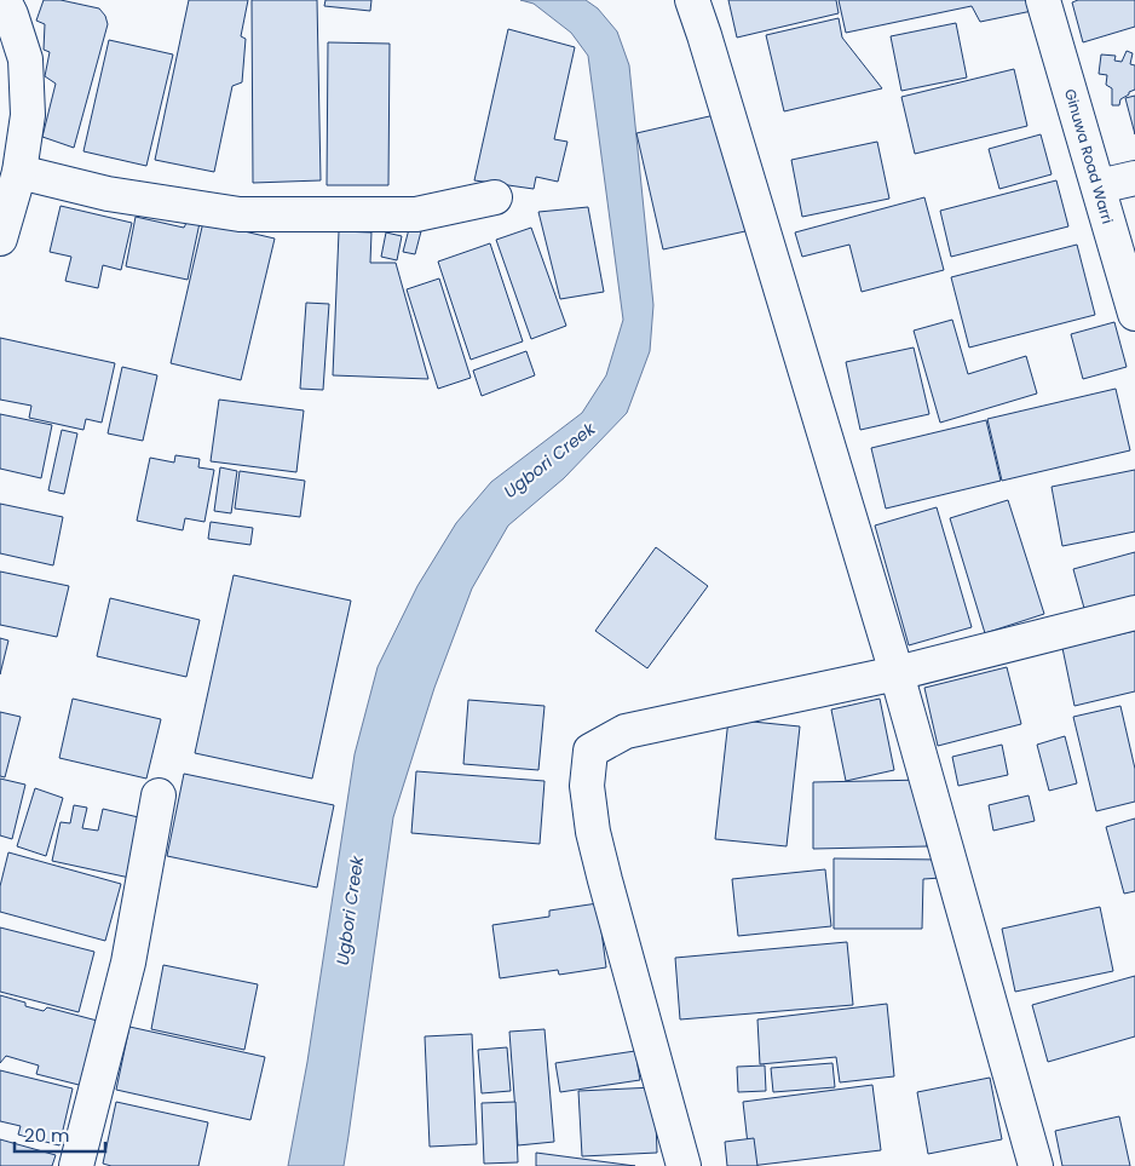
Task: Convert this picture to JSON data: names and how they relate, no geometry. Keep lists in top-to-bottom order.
{
  "streets": {
    "street": ["Ginuwa Road Warri"]
  },
  "water": ["Ugbori Creek"],
  "scale_bar": "20 m"
}
